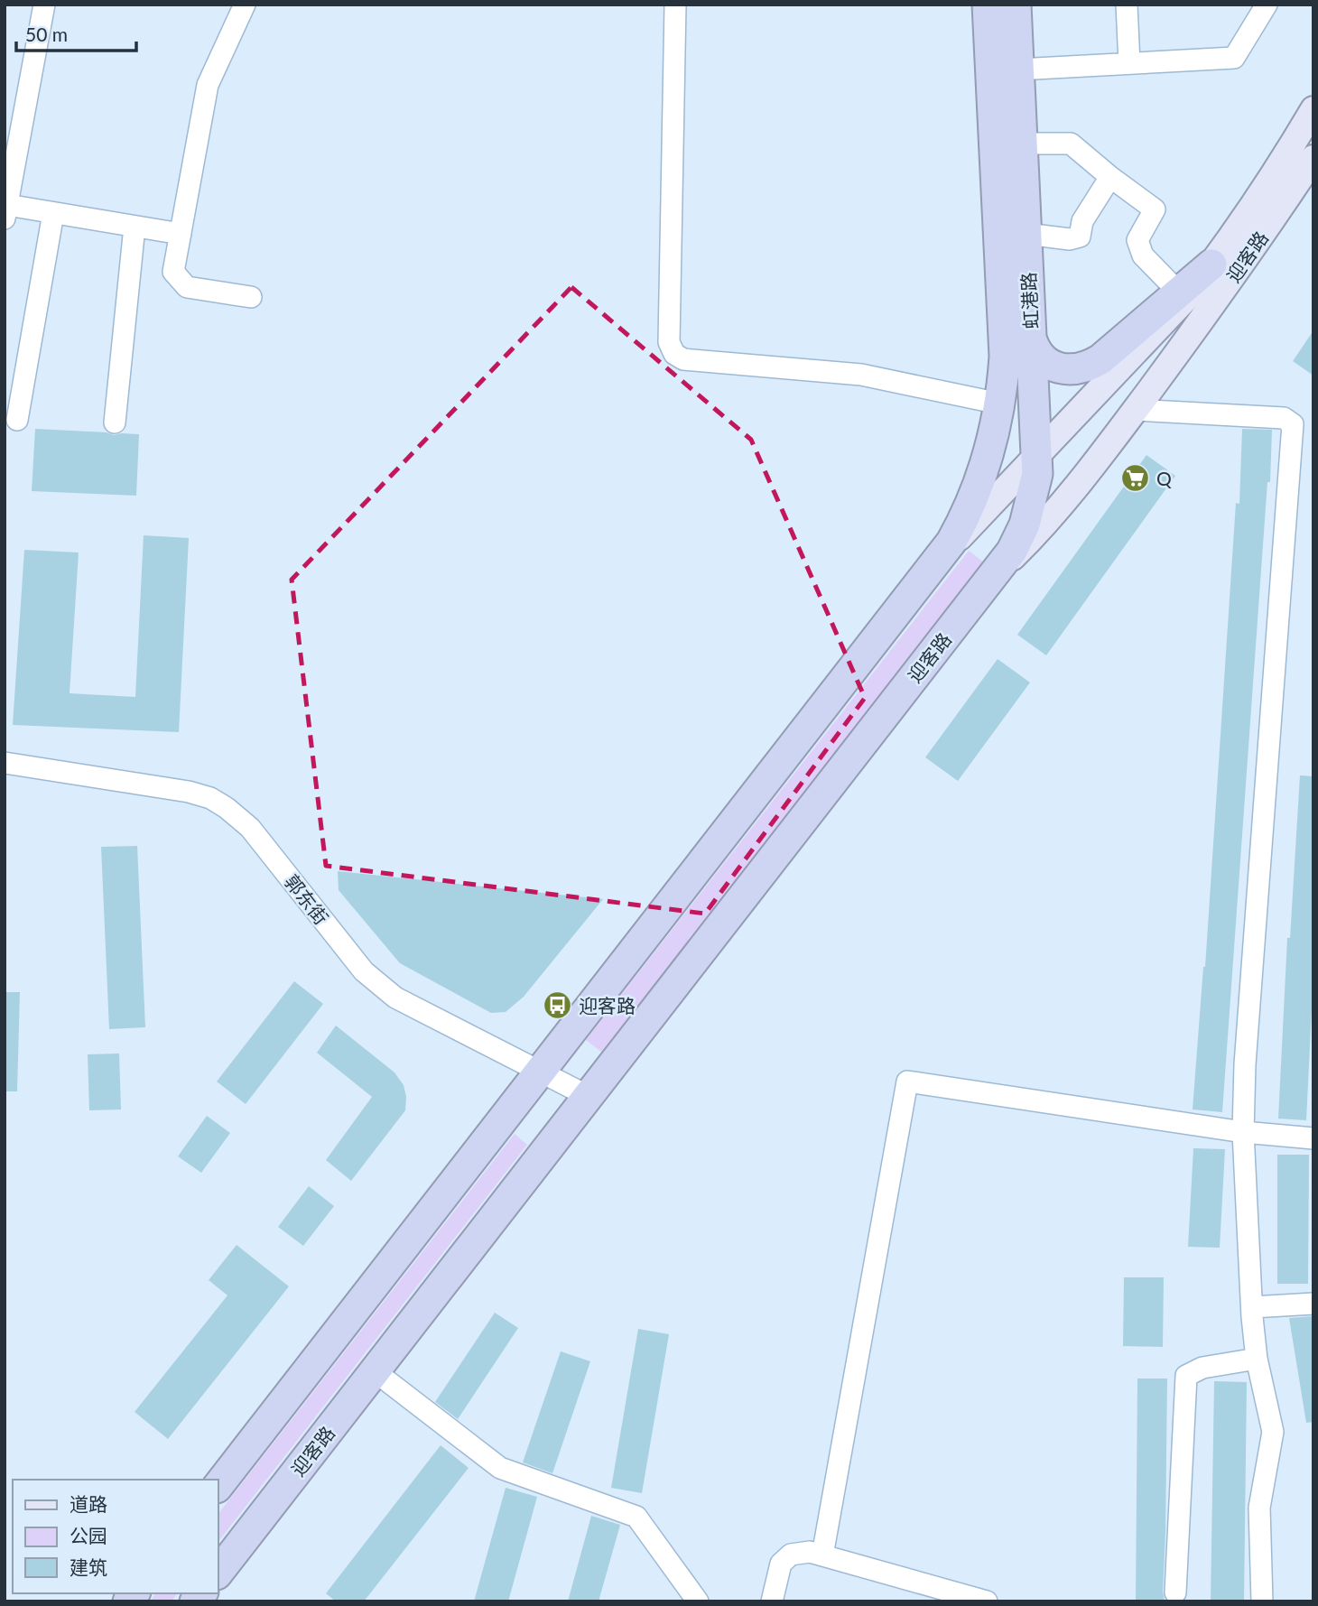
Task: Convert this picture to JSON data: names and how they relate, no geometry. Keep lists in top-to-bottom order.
{
  "streets": {
    "highway": ["迎客路", "虹港路"],
    "street": ["郭东街"]
  },
  "crossings": [
    ["迎客路", "虹港路"],
    ["迎客路", "郭东街"]
  ],
  "places": {
    "supermarket": ["Q"],
    "bus stop": ["迎客路"]
  },
  "legend": ["道路", "公园", "建筑"],
  "scale_bar": "50 m"
}
